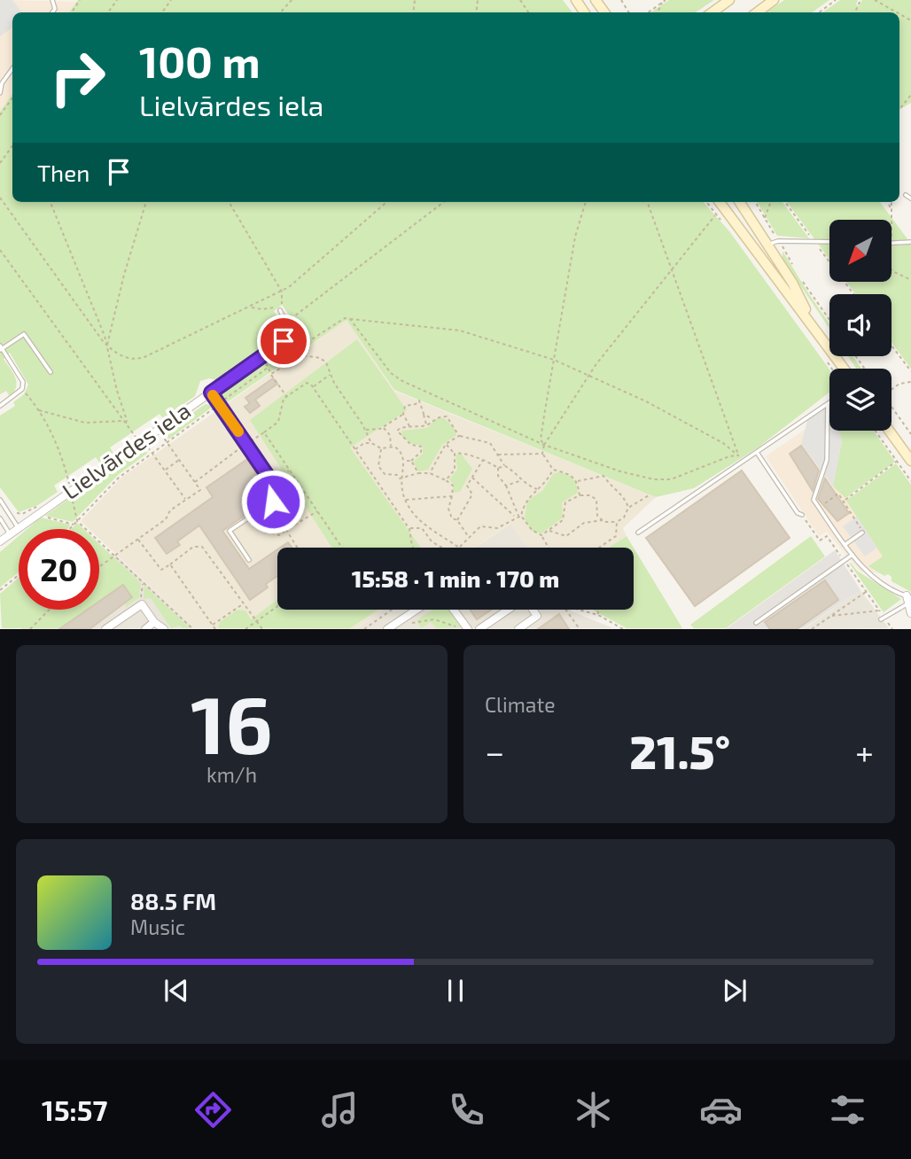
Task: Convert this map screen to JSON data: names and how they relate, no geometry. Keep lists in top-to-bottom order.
{
  "streets": {
    "street": ["Lielvārdes iela"]
  },
  "north": "bottom left",
  "page": {
    "turn": ["100 m", "Lielvārdes iela"],
    "then": "Then",
    "limit": "20",
    "trip": "15:58 · 1 min · 170 m",
    "tile": [
      ["16", "km/h"],
      "Climate"
    ],
    "heat": ["−", "21.5°", "+"],
    "song": ["88.5 FM", "Music"],
    "tabs": "15:57"
  }
}
